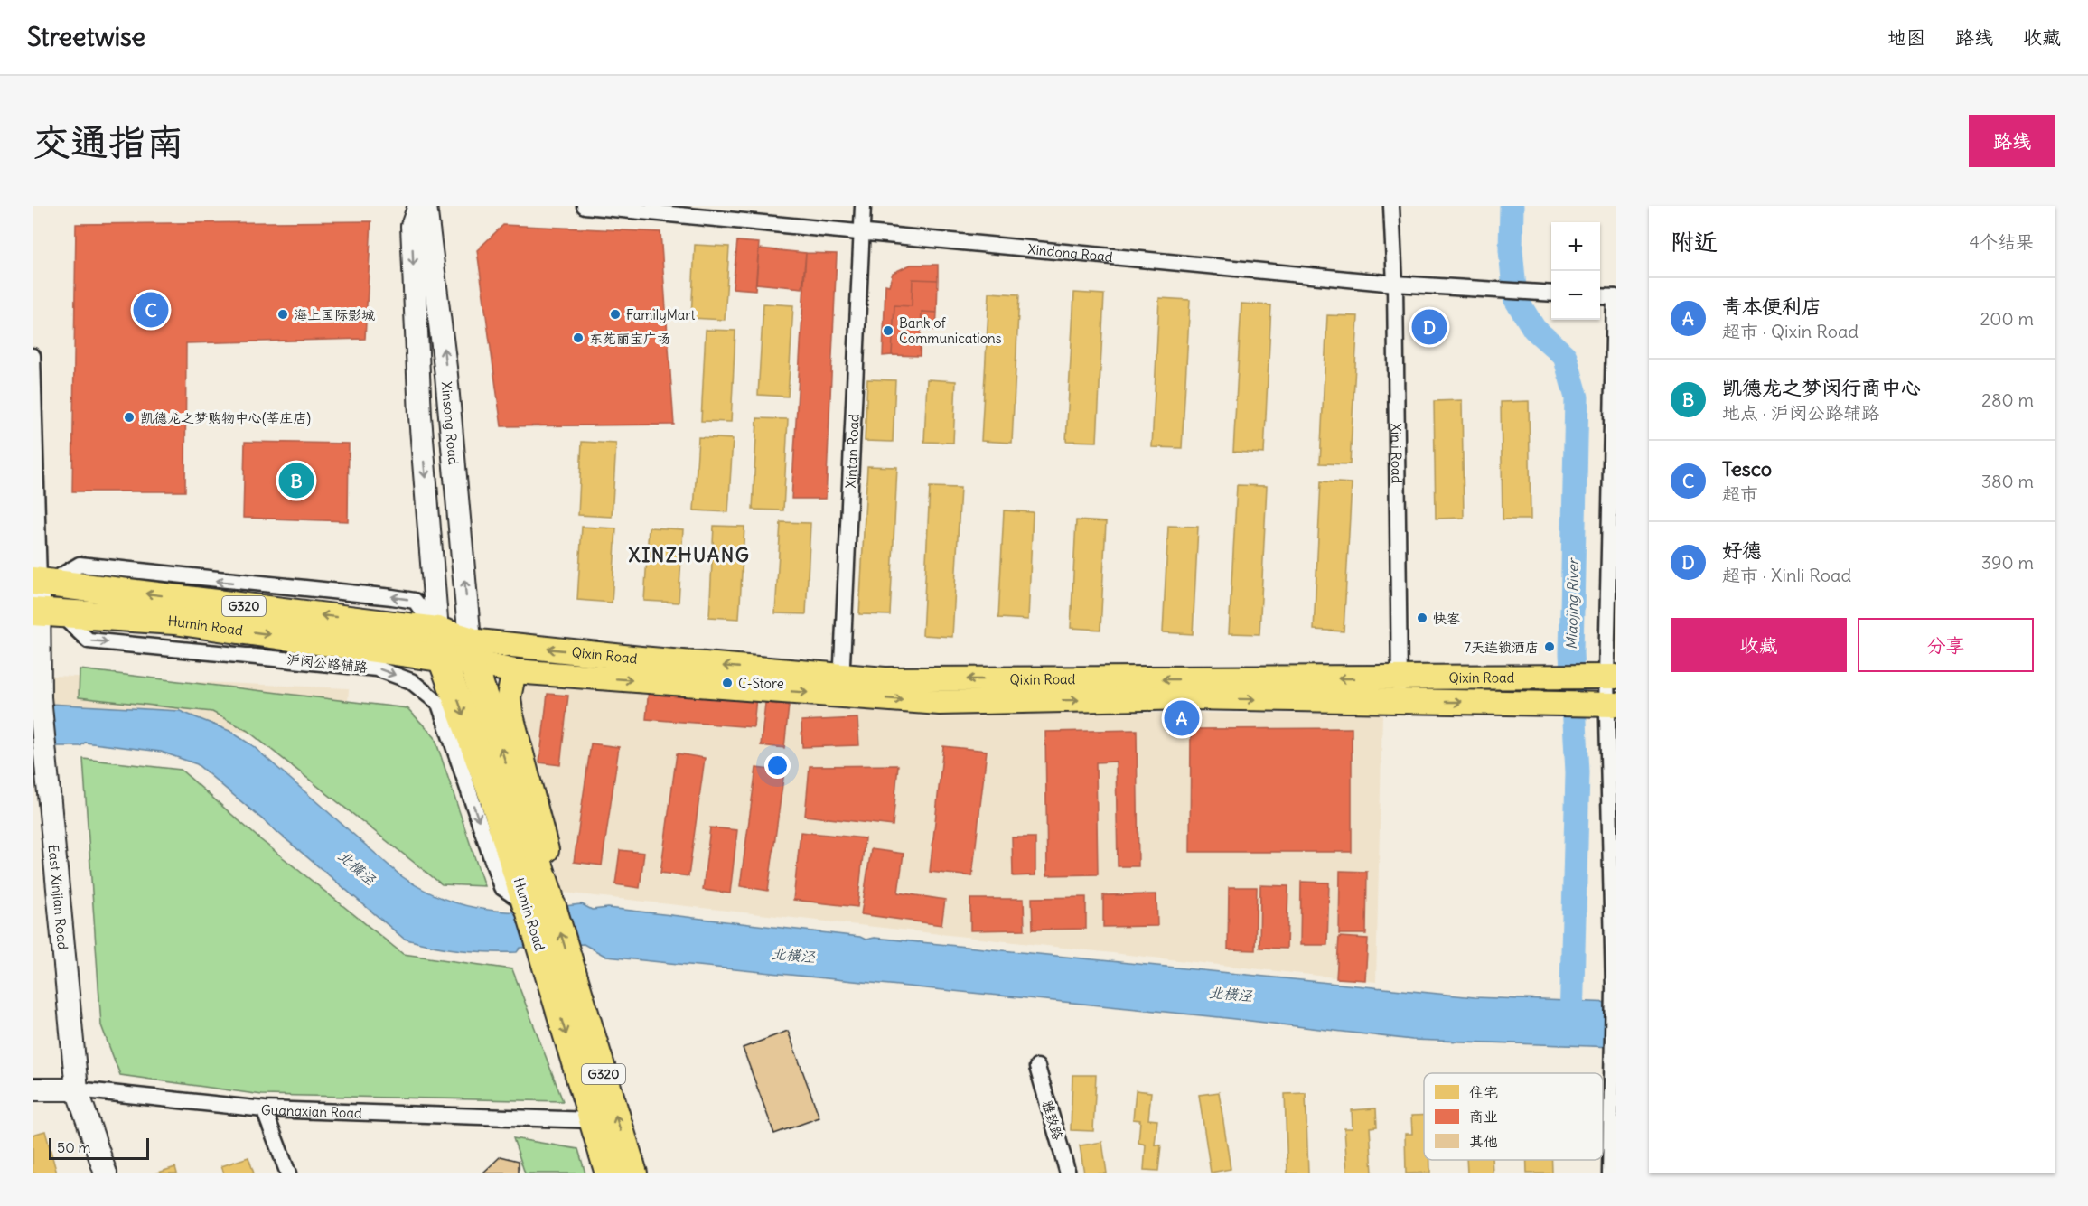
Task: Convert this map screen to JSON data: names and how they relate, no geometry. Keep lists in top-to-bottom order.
{
  "streets": {
    "highway": ["G320", "Humin Road"],
    "main road": [
      "Xinsong Road",
      "Qixin Road",
      "East Xinjian Road",
      "Guangxian Road"
    ],
    "street": [
      "Xindong Road",
      "Xintan Road",
      "Xinli Road",
      "沪闵公路辅路",
      "雅致路"
    ]
  },
  "crossings": [
    ["Xindong Road", "Xintan Road"],
    ["Xindong Road", "Xinli Road"],
    ["Xinsong Road", "Humin Road"],
    ["Xinsong Road", "Qixin Road"],
    ["Xintan Road", "Qixin Road"],
    ["Xinli Road", "Qixin Road"],
    ["Humin Road", "Qixin Road"],
    ["Humin Road", "沪闵公路辅路"],
    ["Humin Road", "East Xinjian Road"],
    ["Humin Road", "Guangxian Road"],
    ["沪闵公路辅路", "East Xinjian Road"],
    ["East Xinjian Road", "Guangxian Road"]
  ],
  "one_way": ["沪闵公路辅路"],
  "districts": ["XINZHUANG"],
  "water": ["Miaojing River", "北横泾"],
  "places": [
    "海上国际影城",
    "FamilyMart",
    "Bank of Communications",
    "东苑丽宝广场",
    "凯德龙之梦购物中心(莘庄店)",
    "快客",
    "7天连锁酒店",
    "C-Store"
  ],
  "legend": ["住宅", "商业", "其他"],
  "scale_bar": "50 m",
  "page": {
    "header": "Streetwise",
    "nav": ["地图", "路线", "收藏"],
    "buttons": [
      "路线",
      ["收藏", "分享"]
    ],
    "title": "交通指南",
    "heading": ["附近", "4个结果"],
    "map_buttons": ["+", "−"],
    "list": [
      {
        "mark": "A",
        "name": "青本便利店",
        "note": "超市 · Qixin Road",
        "value": "200 m"
      },
      {
        "mark": "B",
        "name": "凯德龙之梦闵行商中心",
        "note": "地点 · 沪闵公路辅路",
        "value": "280 m"
      },
      {
        "mark": "C",
        "name": "Tesco",
        "note": "超市",
        "value": "380 m"
      },
      {
        "mark": "D",
        "name": "好德",
        "note": "超市 · Xinli Road",
        "value": "390 m"
      }
    ],
    "pins": [
      "C",
      "D",
      "B",
      "A"
    ],
    "scale": "50 m"
  }
}
